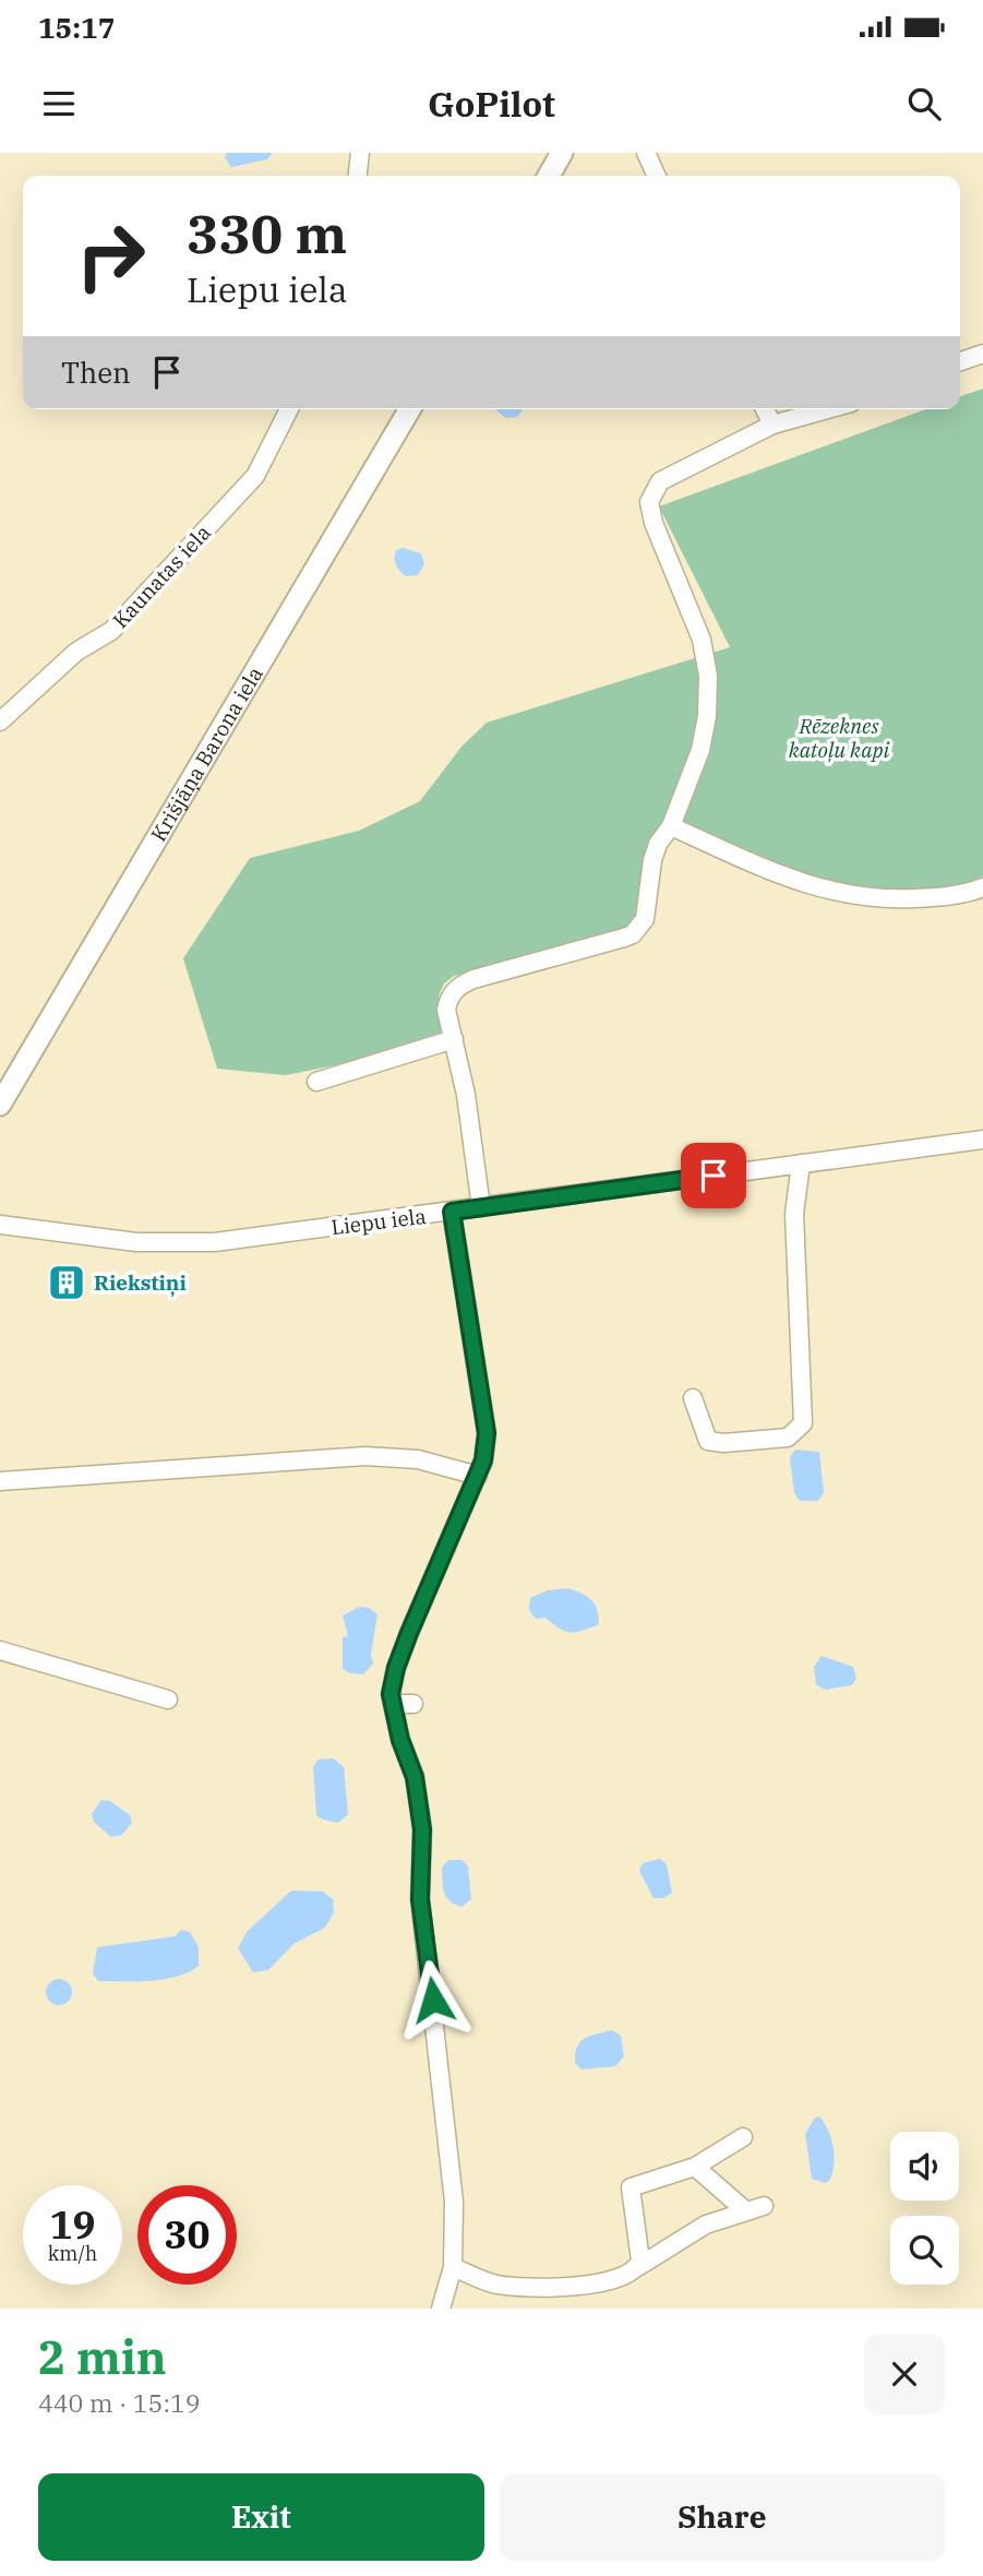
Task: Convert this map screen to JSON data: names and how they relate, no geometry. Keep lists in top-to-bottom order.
{
  "streets": {
    "main road": ["Krišjāņa Barona iela"],
    "street": ["Kaunatas iela", "Liepu iela"]
  },
  "parks": ["Rēzeknes katoļu kapi"],
  "places": {
    "building": ["Riekstiņi"]
  },
  "page": {
    "status": "15:17",
    "header": "GoPilot",
    "turn": ["330 m", "Liepu iela"],
    "then": "Then",
    "speed": "19 km/h",
    "limit": "30",
    "heading": ["2 min", "440 m · 15:19"],
    "buttons": ["Exit", "Share"]
  }
}
